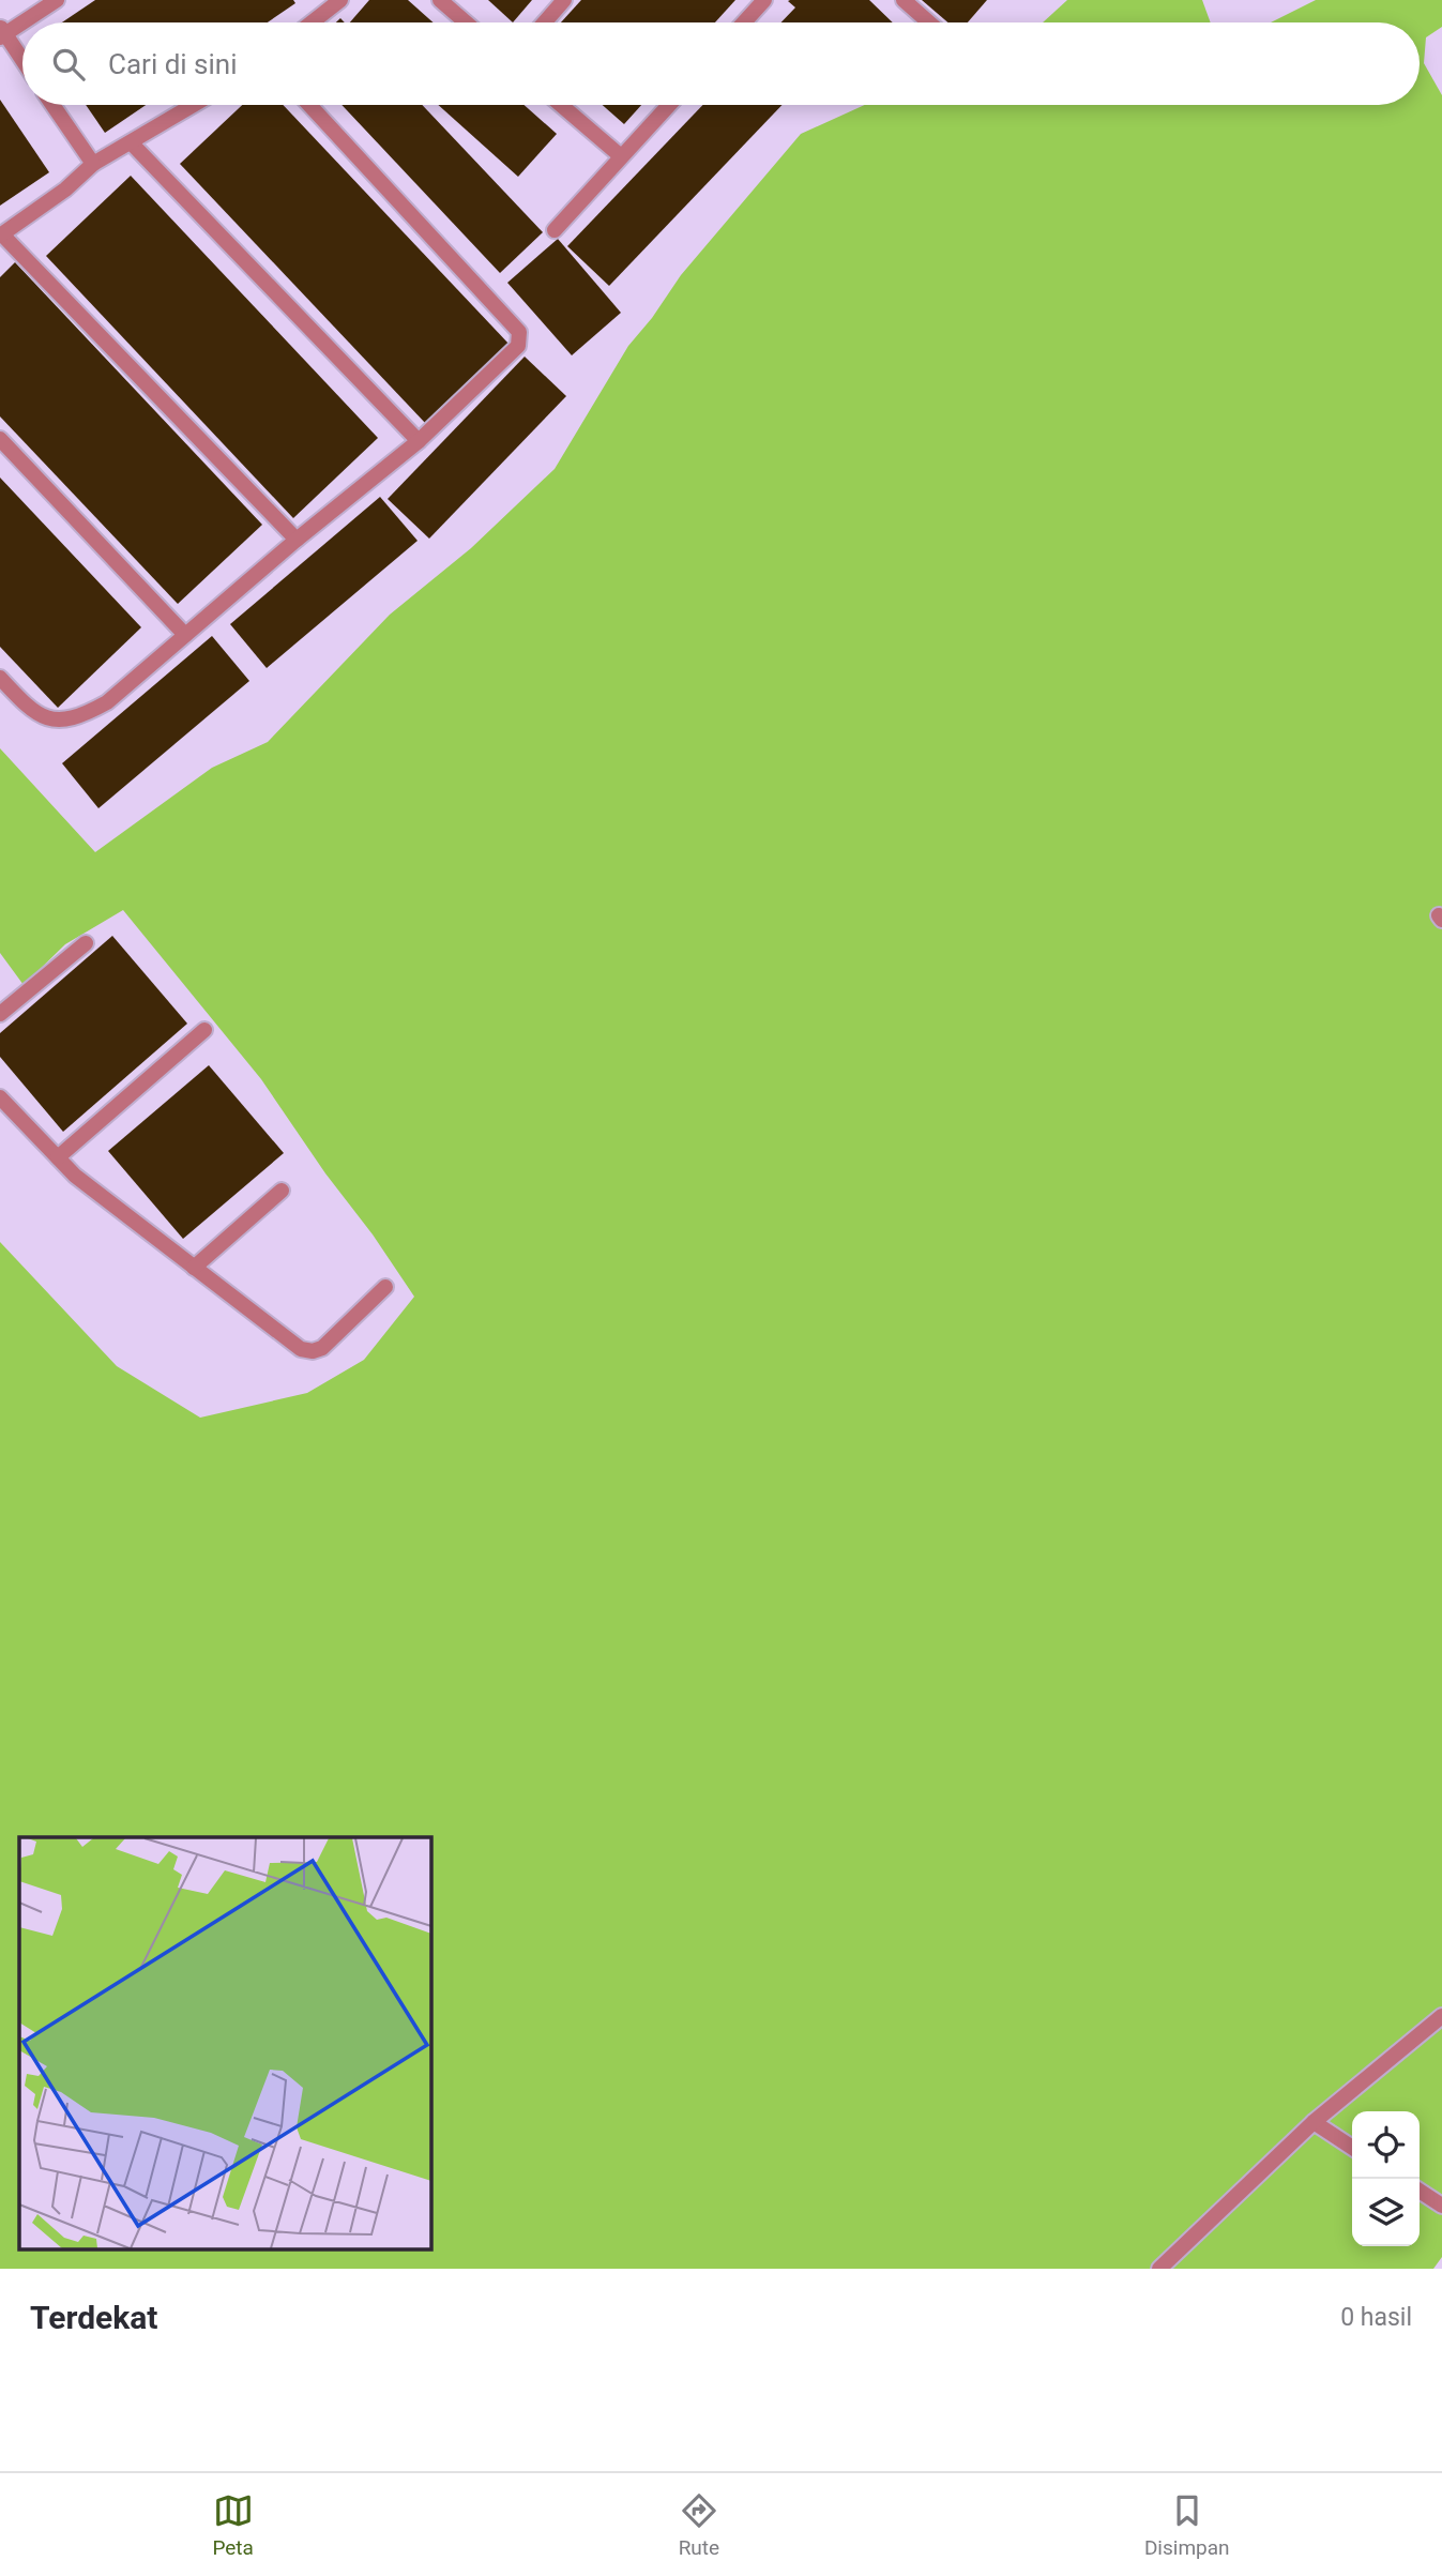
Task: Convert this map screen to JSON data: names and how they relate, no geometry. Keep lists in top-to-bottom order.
{
  "page": {
    "search": "Cari di sini",
    "heading": ["Terdekat", "0 hasil"],
    "nav": ["Peta", "Rute", "Disimpan"]
  }
}
